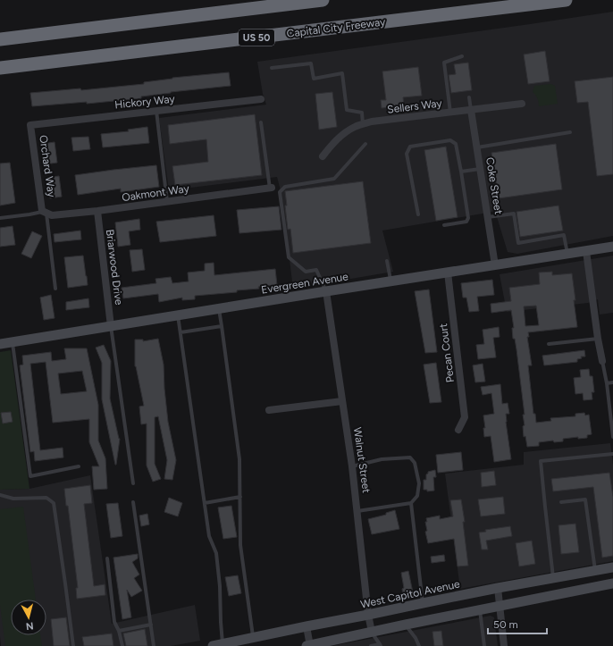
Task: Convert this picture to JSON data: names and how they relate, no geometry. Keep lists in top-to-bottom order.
{
  "streets": {
    "highway": ["Capital City Freeway", "US 50"],
    "main road": ["Evergreen Avenue", "West Capitol Avenue"],
    "street": [
      "Hickory Way",
      "Sellers Way",
      "Orchard Way",
      "Coke Street",
      "Oakmont Way",
      "Briarwood Drive",
      "Pecan Court",
      "Walnut Street"
    ]
  },
  "crossings": [
    ["Hickory Way", "Orchard Way"],
    ["Sellers Way", "Coke Street"],
    ["Orchard Way", "Oakmont Way"],
    ["Coke Street", "Evergreen Avenue"],
    ["Oakmont Way", "Briarwood Drive"],
    ["Briarwood Drive", "Evergreen Avenue"],
    ["Evergreen Avenue", "Pecan Court"],
    ["Evergreen Avenue", "Walnut Street"],
    ["Walnut Street", "West Capitol Avenue"]
  ],
  "scale_bar": "50 m",
  "north": "bottom"
}
